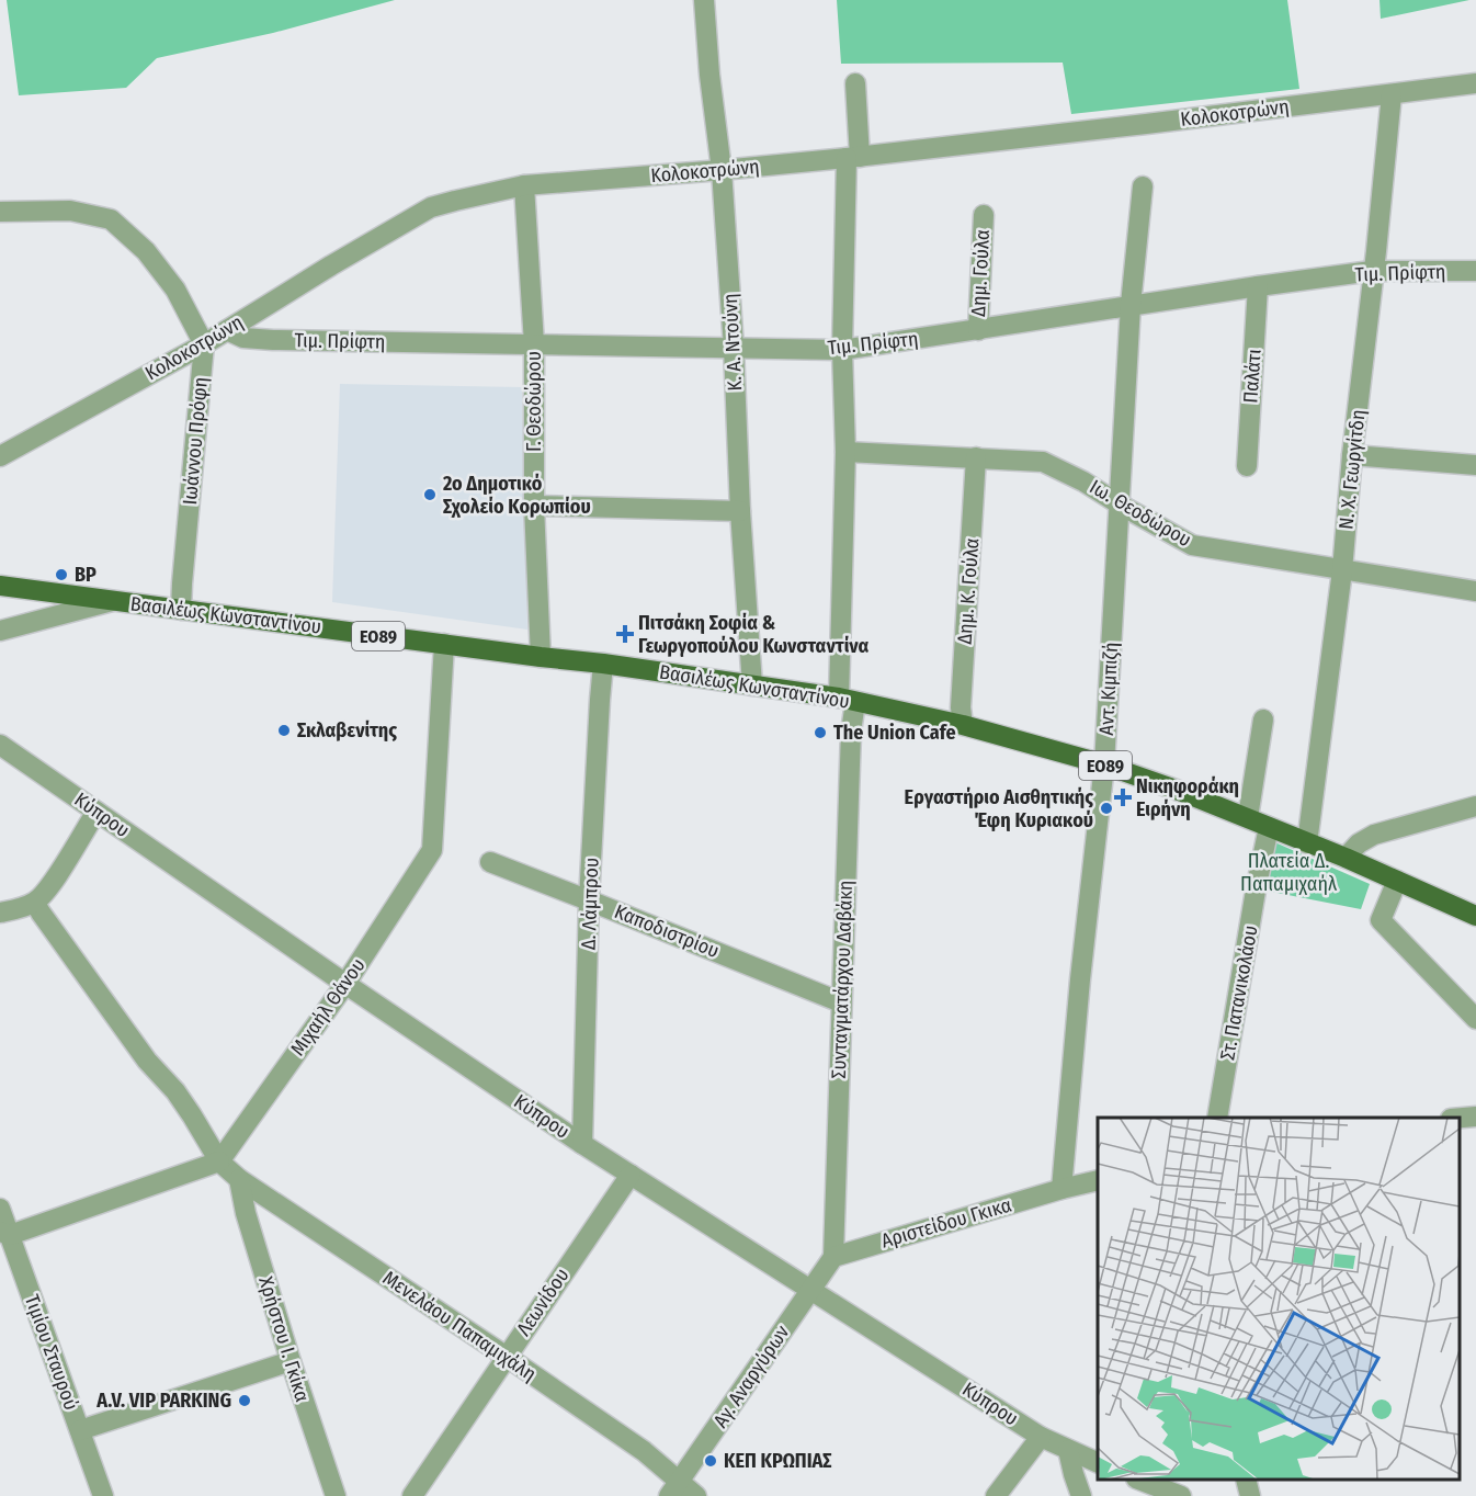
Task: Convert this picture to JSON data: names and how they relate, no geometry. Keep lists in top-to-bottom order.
{
  "streets": {
    "main road": ["Βασιλέως Κωνσταντίνου", "ΕΟ89"],
    "street": [
      "Κολοκοτρώνη",
      "Δημ. Γούλα",
      "Τιμ. Πρίφτη",
      "Κ. Α. Ντούνη",
      "Παλάτι",
      "Γ. Θεοδώρου",
      "Ιωάννου Πρόφη",
      "Ν. Χ. Γεωργίτδη",
      "Ιω. Θεοδώρου",
      "Δημ. Κ. Γούλα",
      "Αντ. Κιμπιζή",
      "Κύπρου",
      "Δ. Λάμπρου",
      "Καποδιστρίου",
      "Συνταγματάρχου Δαβάκη",
      "Στ. Πατανικολάου",
      "Μιχαήλ Θάνου",
      "Αριστείδου Γκικα",
      "Λεωνίδου",
      "Μενελάου Παπαμιχάλη",
      "Χρήστου Ι. Γκίκα",
      "Τιμίου Σταυρού",
      "Αγ. Αναργύρων"
    ]
  },
  "crossings": [
    ["Κολοκοτρώνη", "Τιμ. Πρίφτη"],
    ["Κολοκοτρώνη", "Κ. Α. Ντούνη"],
    ["Κολοκοτρώνη", "Γ. Θεοδώρου"],
    ["Κολοκοτρώνη", "Ιωάννου Πρόφη"],
    ["Κολοκοτρώνη", "Ν. Χ. Γεωργίτδη"],
    ["Κολοκοτρώνη", "Συνταγματάρχου Δαβάκη"],
    ["Δημ. Γούλα", "Τιμ. Πρίφτη"],
    ["Τιμ. Πρίφτη", "Κ. Α. Ντούνη"],
    ["Τιμ. Πρίφτη", "Παλάτι"],
    ["Τιμ. Πρίφτη", "Γ. Θεοδώρου"],
    ["Τιμ. Πρίφτη", "Ν. Χ. Γεωργίτδη"],
    ["Τιμ. Πρίφτη", "Αντ. Κιμπιζή"],
    ["Τιμ. Πρίφτη", "Συνταγματάρχου Δαβάκη"],
    ["Κ. Α. Ντούνη", "Βασιλέως Κωνσταντίνου"],
    ["Γ. Θεοδώρου", "Βασιλέως Κωνσταντίνου"],
    ["Ιωάννου Πρόφη", "Βασιλέως Κωνσταντίνου"],
    ["Ν. Χ. Γεωργίτδη", "Ιω. Θεοδώρου"],
    ["Ν. Χ. Γεωργίτδη", "Βασιλέως Κωνσταντίνου"],
    ["Ιω. Θεοδώρου", "Δημ. Κ. Γούλα"],
    ["Ιω. Θεοδώρου", "Αντ. Κιμπιζή"],
    ["Ιω. Θεοδώρου", "Συνταγματάρχου Δαβάκη"],
    ["Δημ. Κ. Γούλα", "Βασιλέως Κωνσταντίνου"],
    ["Βασιλέως Κωνσταντίνου", "Αντ. Κιμπιζή"],
    ["Βασιλέως Κωνσταντίνου", "Δ. Λάμπρου"],
    ["Βασιλέως Κωνσταντίνου", "Συνταγματάρχου Δαβάκη"],
    ["Βασιλέως Κωνσταντίνου", "Στ. Πατανικολάου"],
    ["Βασιλέως Κωνσταντίνου", "Μιχαήλ Θάνου"],
    ["Αντ. Κιμπιζή", "Αριστείδου Γκικα"],
    ["Κύπρου", "Δ. Λάμπρου"],
    ["Κύπρου", "Μιχαήλ Θάνου"],
    ["Κύπρου", "Λεωνίδου"],
    ["Κύπρου", "Αγ. Αναργύρων"],
    ["Δ. Λάμπρου", "Καποδιστρίου"],
    ["Καποδιστρίου", "Συνταγματάρχου Δαβάκη"],
    ["Συνταγματάρχου Δαβάκη", "Αριστείδου Γκικα"],
    ["Μιχαήλ Θάνου", "Μενελάου Παπαμιχάλη"],
    ["Λεωνίδου", "Μενελάου Παπαμιχάλη"],
    ["Μενελάου Παπαμιχάλη", "Χρήστου Ι. Γκίκα"],
    ["Μενελάου Παπαμιχάλη", "Αγ. Αναργύρων"]
  ],
  "parks": ["Πλατεία Δ. Παπαμιχαήλ"],
  "places": {
    "other": [
      "2ο Δημοτικό Σχολείο Κορωπίου",
      "BP",
      "Σκλαβενίτης",
      "The Union Cafe",
      "Εργαστήριο Αισθητικής Έφη Κυριακού",
      "A.V. VIP PARKING",
      "ΚΕΠ ΚΡΩΠΙΑΣ"
    ],
    "health": ["Πιτσάκη Σοφία & Γεωργοπούλου Κωνσταντίνα", "Νικηφοράκη Ειρήνη"]
  }
}
